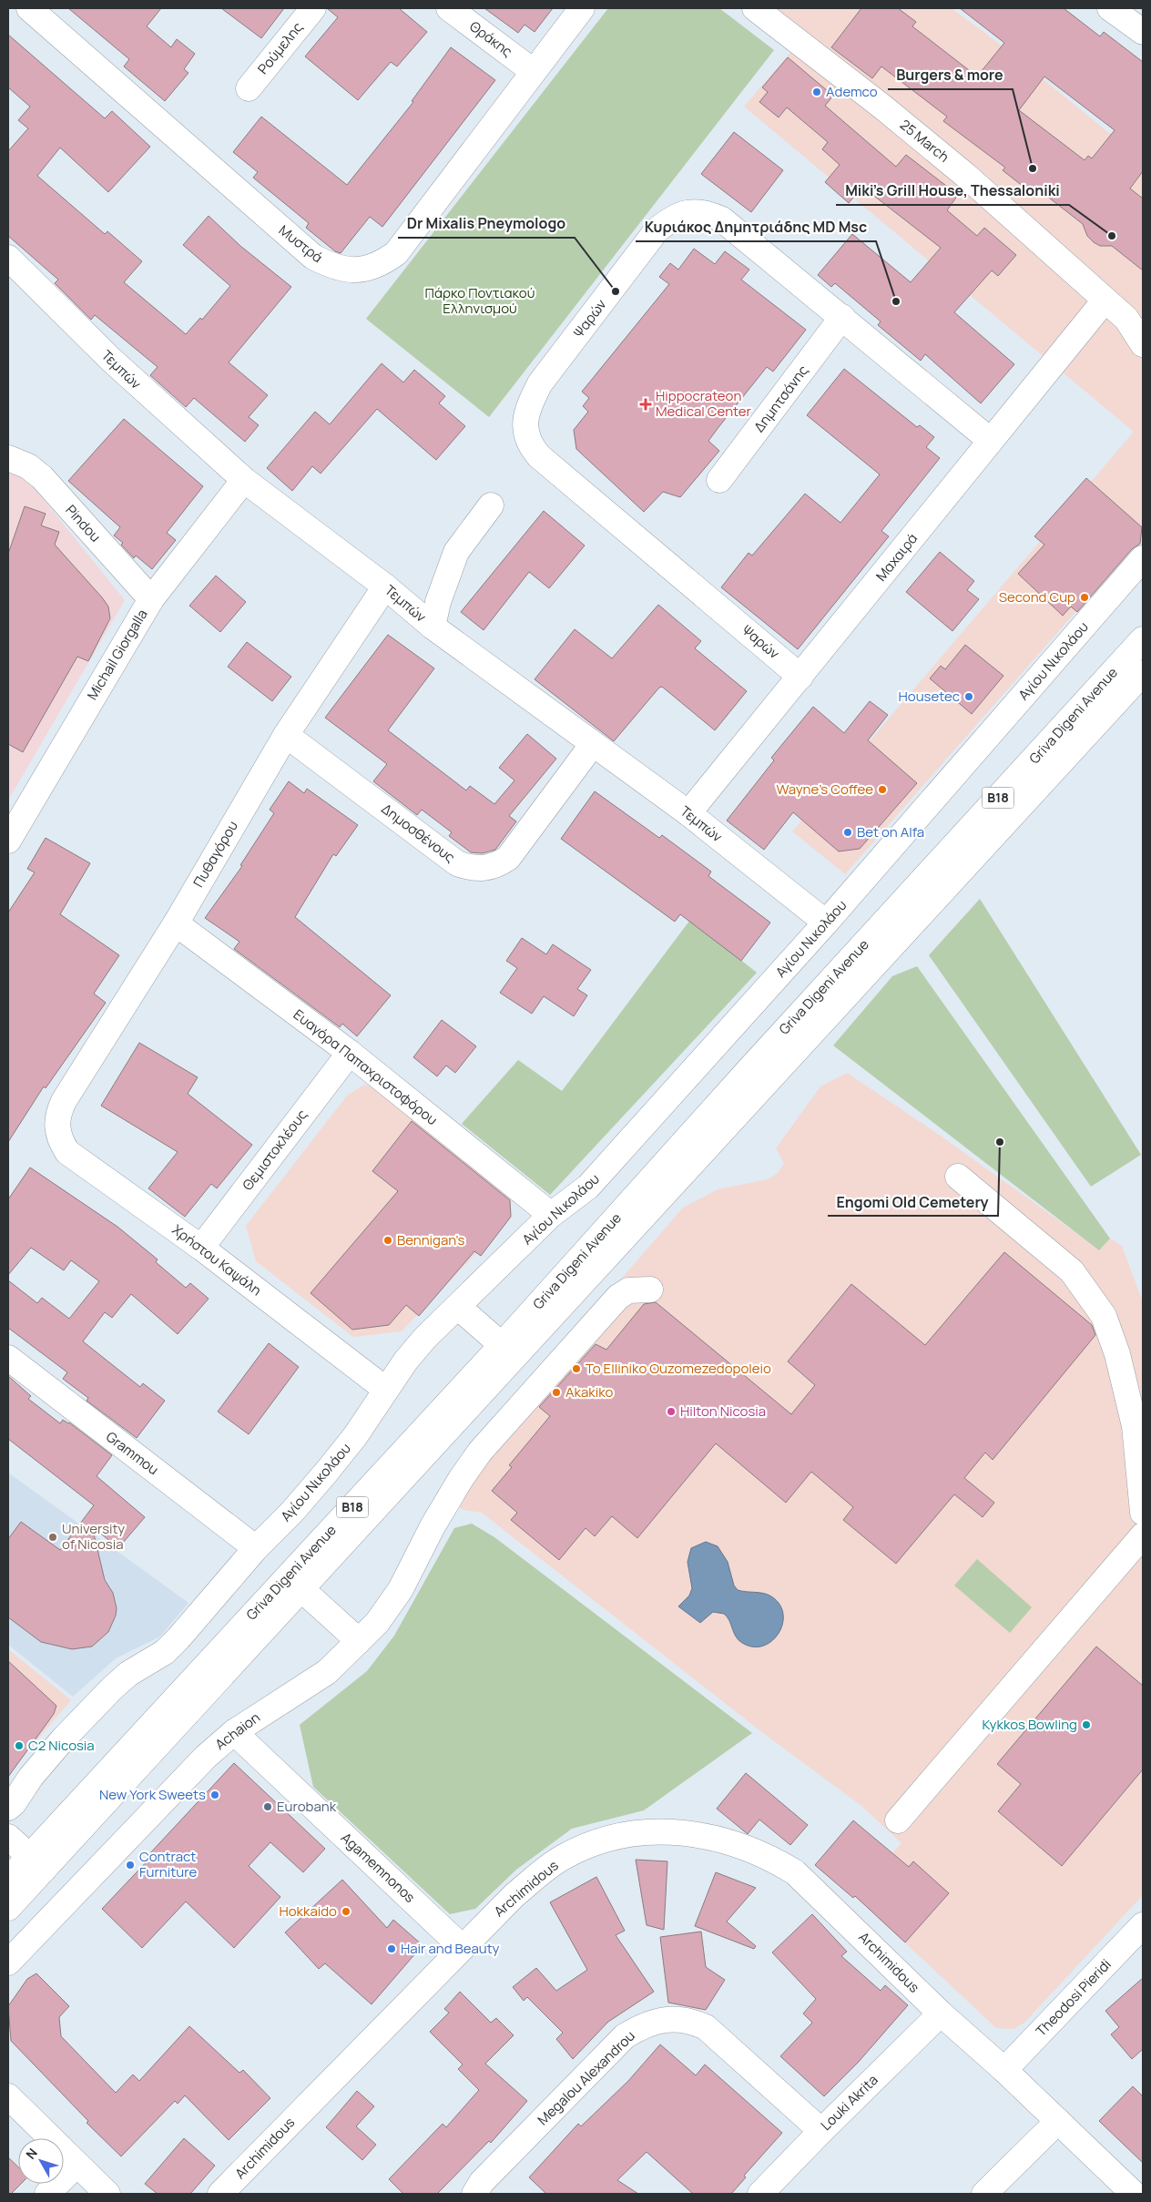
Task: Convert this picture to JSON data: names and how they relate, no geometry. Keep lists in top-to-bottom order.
{
  "streets": {
    "street": [
      "Θράκης",
      "Ρούμελης",
      "25 March",
      "Μυστρά",
      "Ψαρών",
      "Τεμπών",
      "Δημητσάνης",
      "Pindou",
      "Μαχαιρά",
      "Michail Giorgalla",
      "Αγίου Νικολάου",
      "Griva Digeni Avenue",
      "B18",
      "Δημοσθένους",
      "Πυθαγόρου",
      "Ευαγόρα Παπαχριστοφόρου",
      "Θεμιστοκλέους",
      "Χρήστου Καψάλη",
      "Grammou",
      "Achaion",
      "Agamemnonos",
      "Archimidous",
      "Theodosi Pieridi",
      "Megalou Alexandrou",
      "Louki Akrita"
    ]
  },
  "crossings": [
    ["Θράκης", "Μυστρά"],
    ["25 March", "Μαχαιρά"],
    ["Ψαρών", "Δημητσάνης"],
    ["Ψαρών", "Μαχαιρά"],
    ["Τεμπών", "Μαχαιρά"],
    ["Τεμπών", "Michail Giorgalla"],
    ["Τεμπών", "Αγίου Νικολάου"],
    ["Τεμπών", "Δημοσθένους"],
    ["Τεμπών", "Πυθαγόρου"],
    ["Pindou", "Michail Giorgalla"],
    ["Αγίου Νικολάου", "Ευαγόρα Παπαχριστοφόρου"],
    ["Αγίου Νικολάου", "Χρήστου Καψάλη"],
    ["Αγίου Νικολάου", "Grammou"],
    ["Δημοσθένους", "Πυθαγόρου"],
    ["Πυθαγόρου", "Ευαγόρα Παπαχριστοφόρου"],
    ["Πυθαγόρου", "Χρήστου Καψάλη"],
    ["Ευαγόρα Παπαχριστοφόρου", "Θεμιστοκλέους"],
    ["Θεμιστοκλέους", "Χρήστου Καψάλη"],
    ["Achaion", "Agamemnonos"],
    ["Agamemnonos", "Archimidous"],
    ["Archimidous", "Theodosi Pieridi"],
    ["Archimidous", "Louki Akrita"],
    ["Megalou Alexandrou", "Louki Akrita"]
  ],
  "parks": ["Πάρκο Ποντιακού Ελληνισμού"],
  "places": {
    "other": [
      "Ademco",
      "Burgers & more",
      "Miki's Grill House, Thessaloniki",
      "Dr Mixalis Pneymologo",
      "Κυριάκος Δημητριάδης MD Msc",
      "Second Cup",
      "Housetec",
      "Wayne's Coffee",
      "Bet on Alfa",
      "Engomi Old Cemetery",
      "Bennigan's",
      "To Elliniko Ouzomezedopoleio",
      "Akakiko",
      "Hilton Nicosia",
      "University of Nicosia",
      "Kykkos Bowling",
      "C2 Nicosia",
      "New York Sweets",
      "Eurobank",
      "Contract Furniture",
      "Hokkaido",
      "Hair and Beauty"
    ],
    "health": ["Hippocrateon Medical Center"]
  },
  "north": "top left"
}
